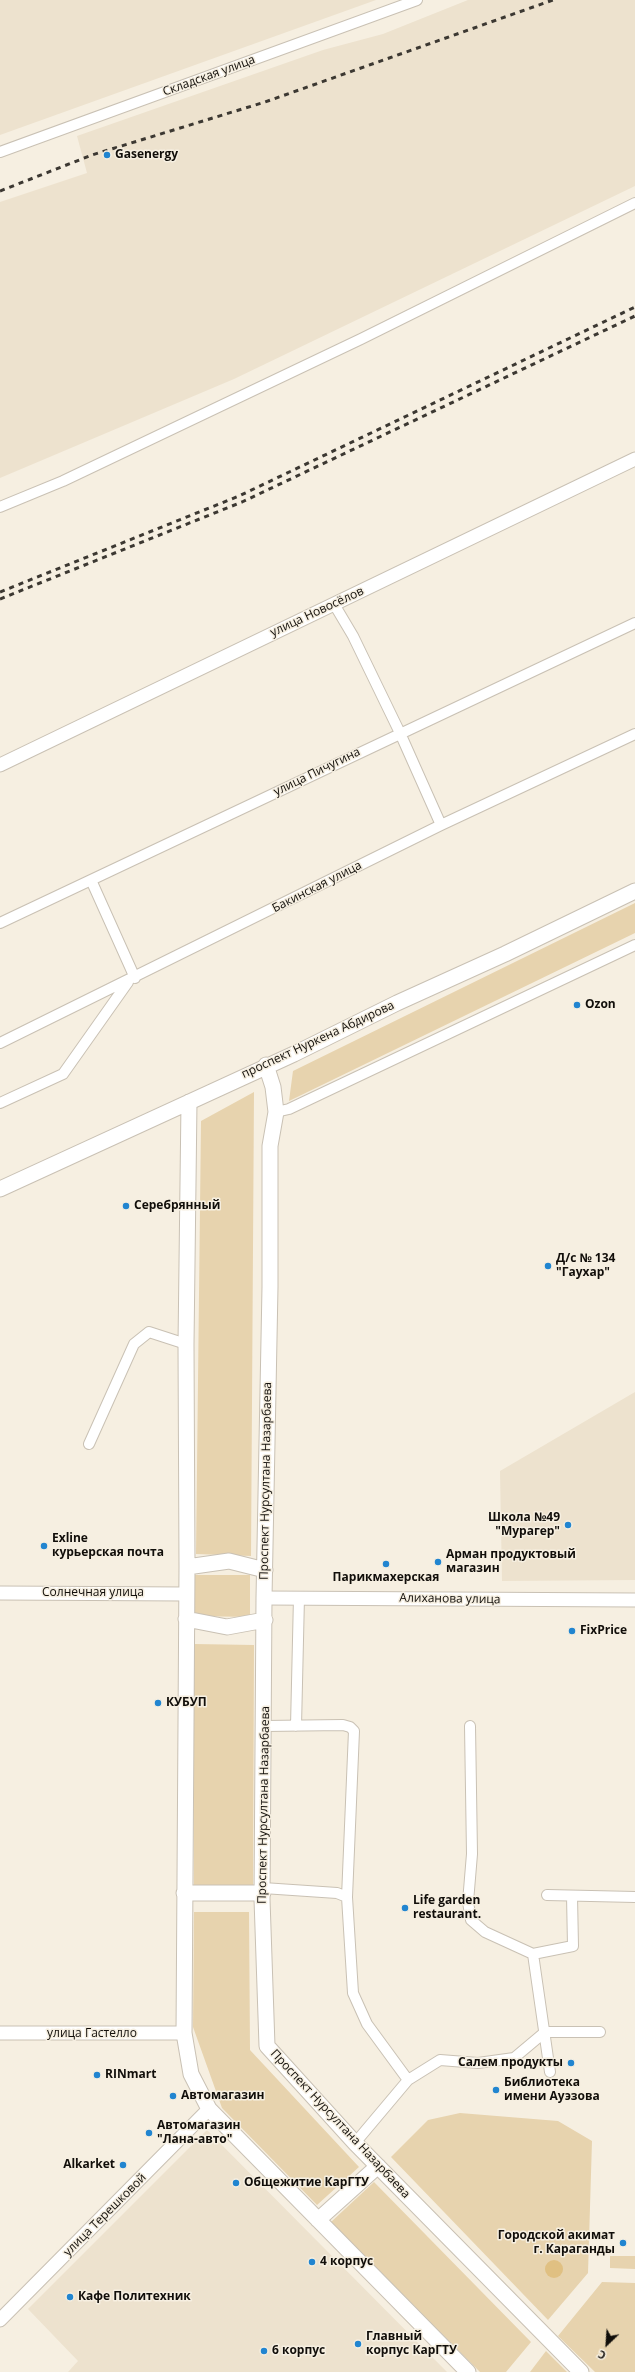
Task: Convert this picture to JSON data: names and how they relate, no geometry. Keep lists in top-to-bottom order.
{
  "streets": {
    "main road": ["проспект Нуркена Абдирова", "Проспект Нурсултана Назарбаева"],
    "street": [
      "Складская улица",
      "улица Новосёлов",
      "улица Пичугина",
      "Бакинская улица",
      "Солнечная улица",
      "Алиханова улица",
      "улица Гастелло",
      "улица Терешковой"
    ]
  },
  "crossings": [
    ["проспект Нуркена Абдирова", "Проспект Нурсултана Назарбаева"],
    ["Проспект Нурсултана Назарбаева", "Алиханова улица"]
  ],
  "places": [
    "Gasenergy",
    "Ozon",
    "Серебрянный",
    "Д/с № 134 \"Гаухар\"",
    "Школа №49 \"Мурагер\"",
    "Exline курьерская почта",
    "Арман продуктовый магазин",
    "Парикмахерская",
    "FixPrice",
    "КУБУП",
    "Life garden restaurant.",
    "Салем продукты",
    "RINmart",
    "Библиотека имени Ауэзова",
    "Автомагазин",
    "Автомагазин \"Лана-авто\"",
    "Alkarket",
    "Общежитие КарГТУ",
    "Городской акимат г. Караганды",
    "4 корпус",
    "Кафе Политехник",
    "Главный корпус КарГТУ",
    "6 корпус"
  ],
  "north": "bottom left"
}
